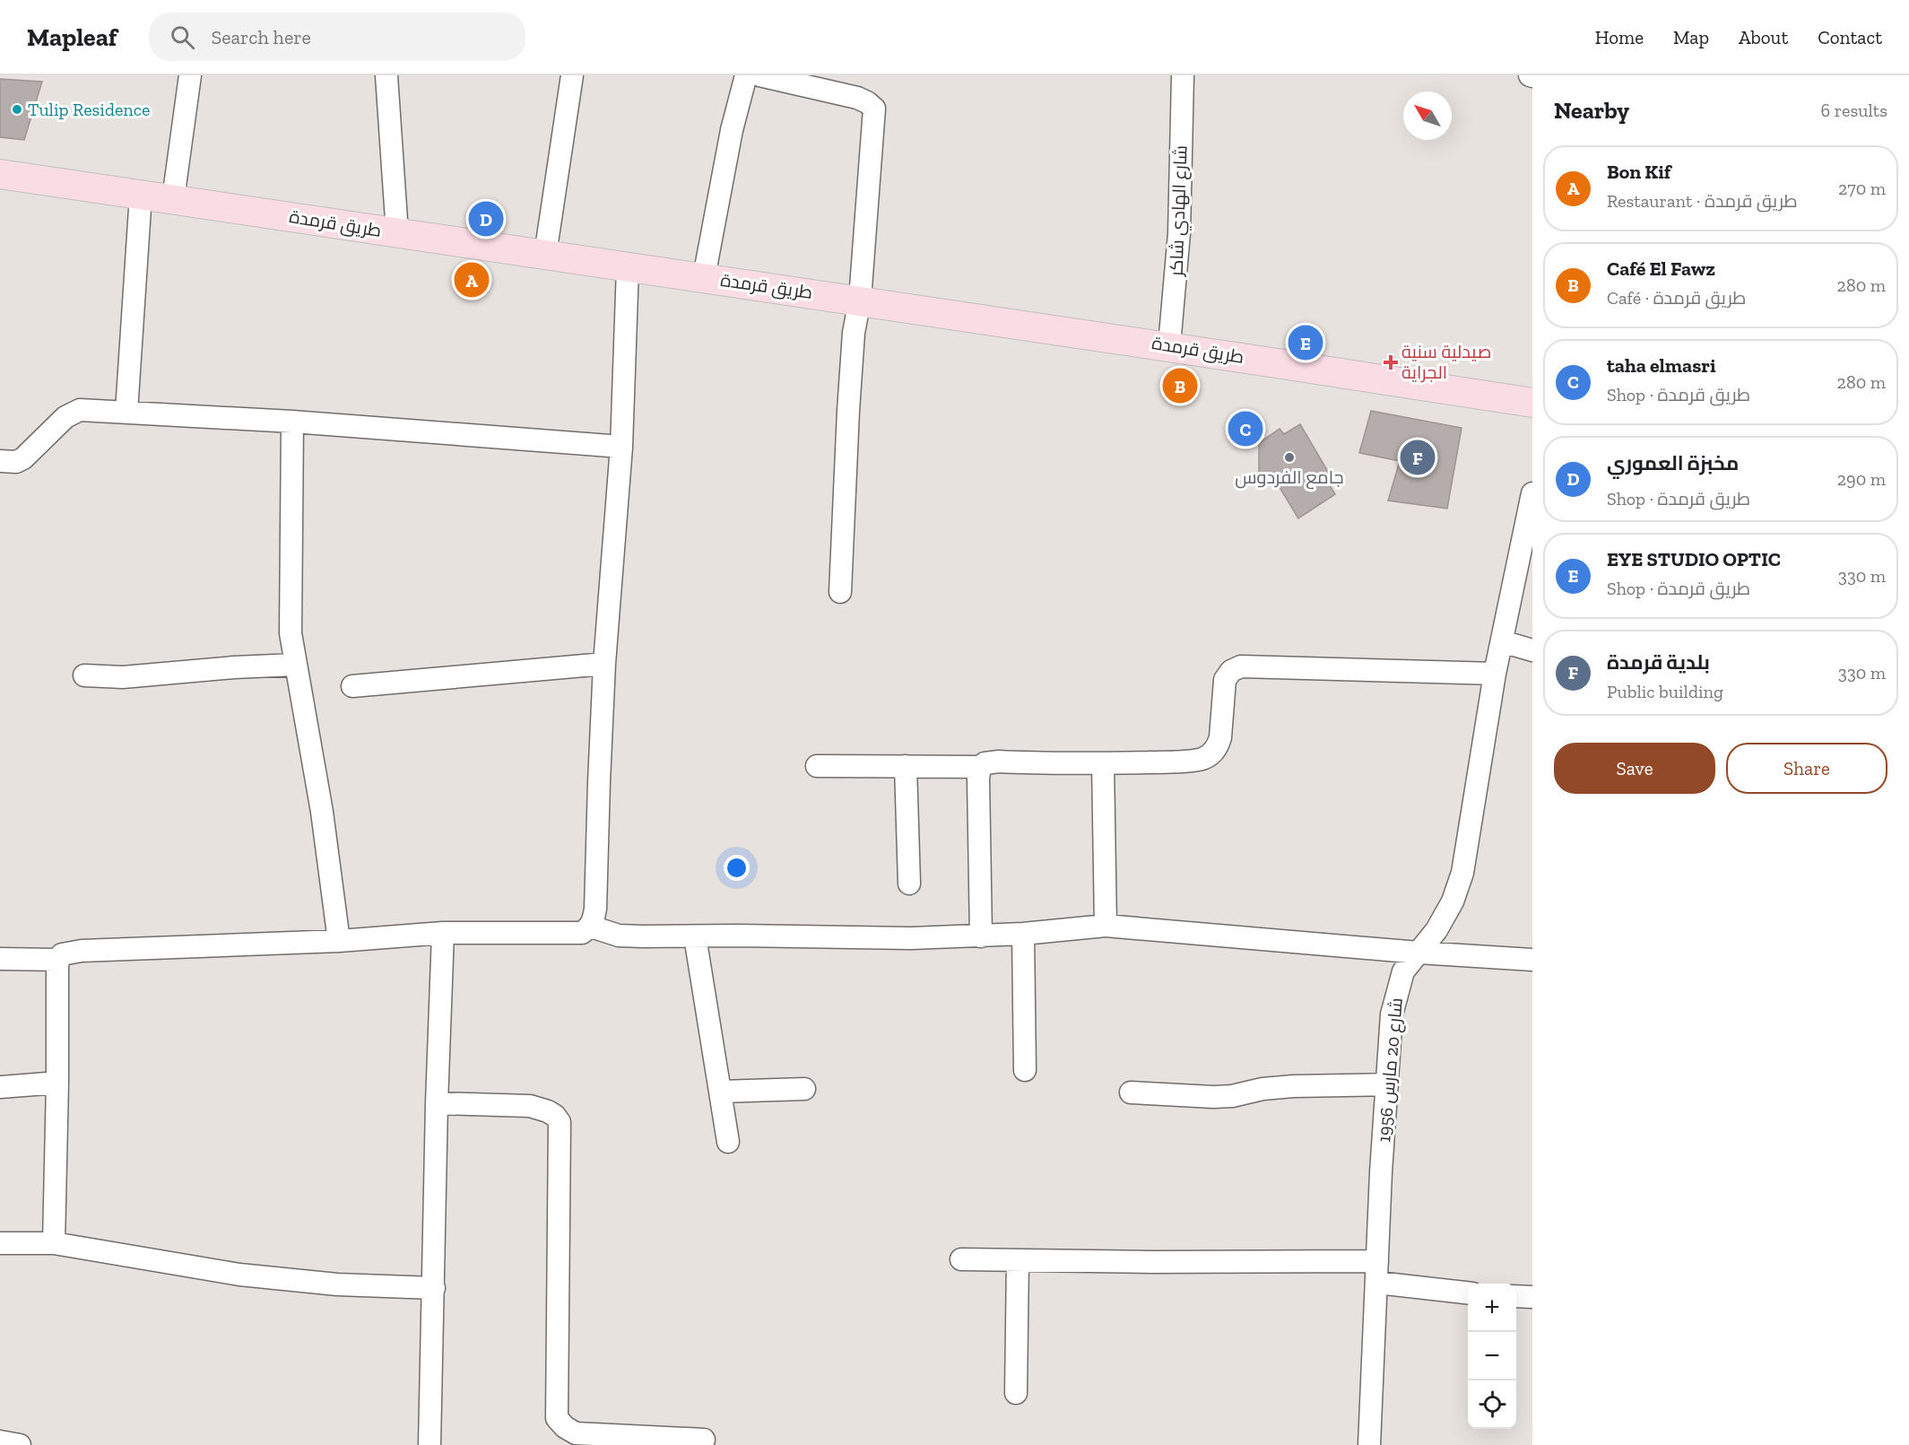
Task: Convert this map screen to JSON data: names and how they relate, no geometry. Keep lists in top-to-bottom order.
{
  "streets": {
    "main road": ["طريق قرمدة"],
    "street": ["شارع الهادي شاكر", "شارع 20 مارس 1956"]
  },
  "crossings": [
    ["شارع الهادي شاكر", "طريق قرمدة"]
  ],
  "places": {
    "other": ["Tulip Residence", "جامع الفردوس"],
    "health": ["صيدلية سنية الجراية"]
  },
  "north": "top left",
  "page": {
    "header": "Mapleaf",
    "search": "Search here",
    "nav": [
      "Home",
      "Map",
      "About",
      "Contact"
    ],
    "heading": ["Nearby", "6 results"],
    "list": [
      {
        "mark": "A",
        "name": "Bon Kif",
        "note": "Restaurant · طريق قرمدة",
        "value": "270 m"
      },
      {
        "mark": "B",
        "name": "Café El Fawz",
        "note": "Café · طريق قرمدة",
        "value": "280 m"
      },
      {
        "mark": "C",
        "name": "taha elmasri",
        "note": "Shop · طريق قرمدة",
        "value": "280 m"
      },
      {
        "mark": "D",
        "name": "مخبزة العموري",
        "note": "Shop · طريق قرمدة",
        "value": "290 m"
      },
      {
        "mark": "E",
        "name": "EYE STUDIO OPTIC",
        "note": "Shop · طريق قرمدة",
        "value": "330 m"
      },
      {
        "mark": "F",
        "name": "بلدية قرمدة",
        "note": "Public building",
        "value": "330 m"
      }
    ],
    "pins": [
      "D",
      "A",
      "E",
      "B",
      "C",
      "F"
    ],
    "buttons": ["Save", "Share"],
    "map_buttons": ["+", "−"]
  }
}
